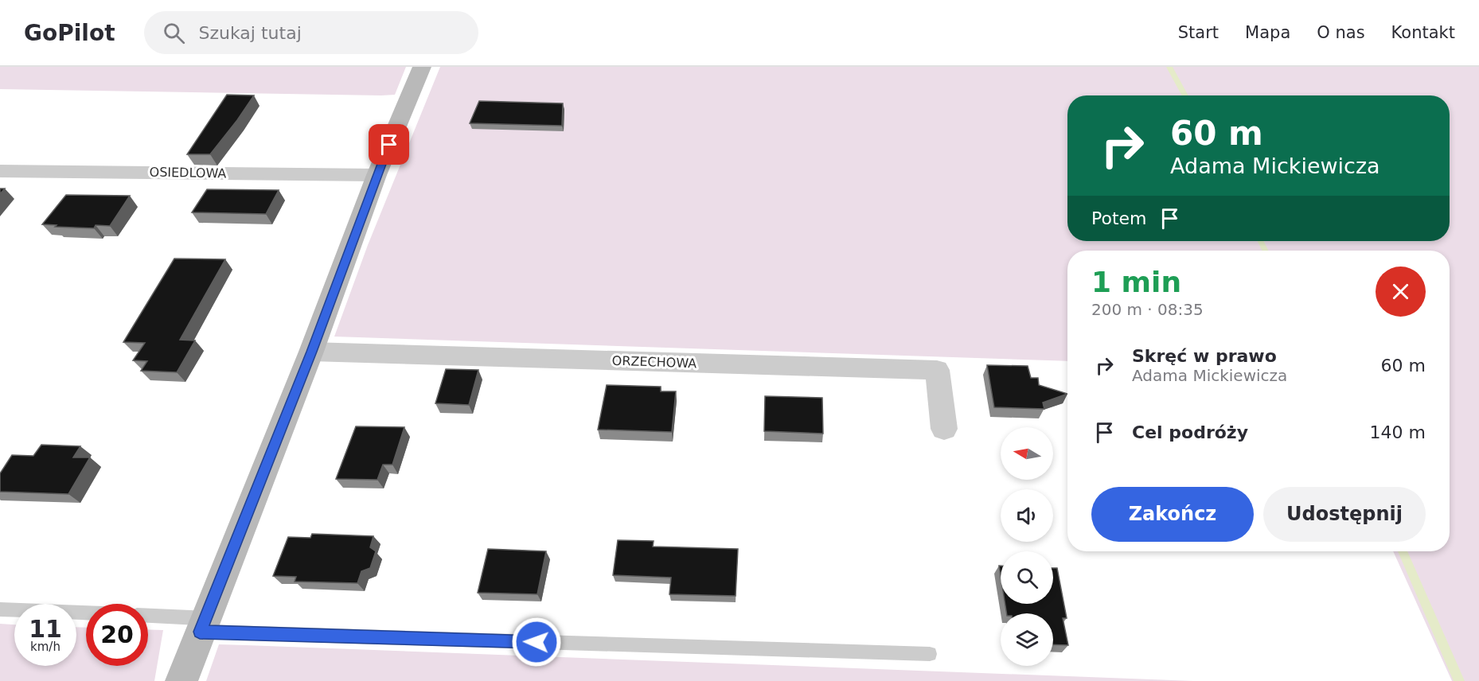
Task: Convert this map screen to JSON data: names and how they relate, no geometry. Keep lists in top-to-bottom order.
{
  "streets": {
    "street": ["OSIEDLOWA", "ORZECHOWA"]
  },
  "north": "left",
  "page": {
    "header": "GoPilot",
    "search": "Szukaj tutaj",
    "nav": [
      "Start",
      "Mapa",
      "O nas",
      "Kontakt"
    ],
    "turn": ["60 m", "Adama Mickiewicza"],
    "then": "Potem",
    "heading": ["1 min", "200 m · 08:35"],
    "list": [
      {
        "name": "Skręć w prawo",
        "note": "Adama Mickiewicza",
        "value": "60 m"
      },
      {
        "name": "Cel podróży",
        "value": "140 m"
      }
    ],
    "buttons": ["Zakończ", "Udostępnij"],
    "speed": "11 km/h",
    "limit": "20"
  }
}
